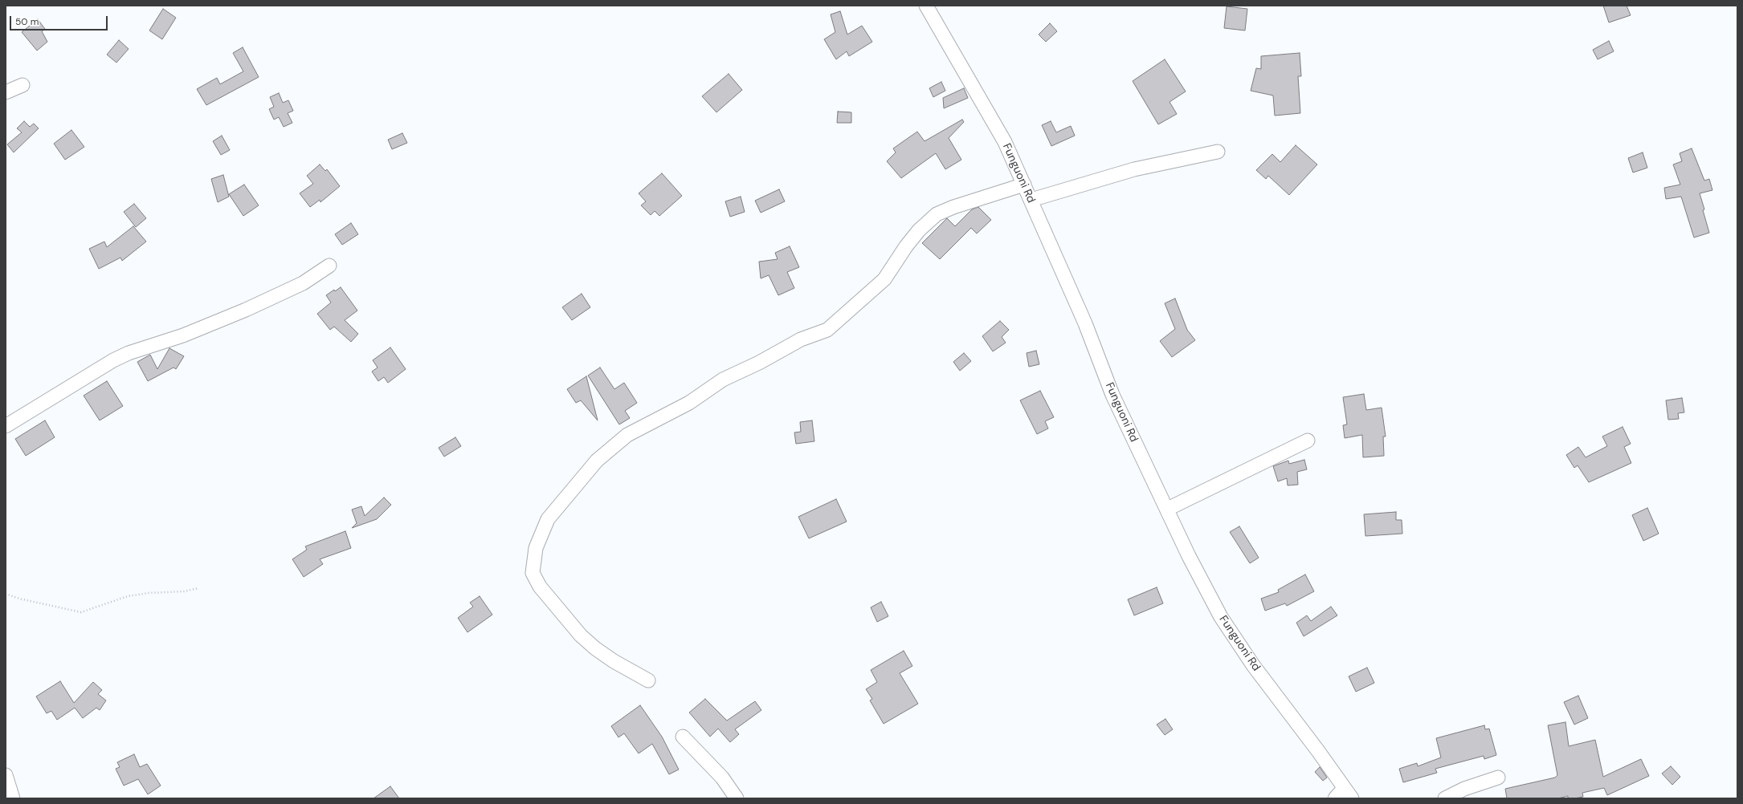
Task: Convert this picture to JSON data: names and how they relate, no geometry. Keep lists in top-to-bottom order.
{
  "streets": {
    "street": ["Funguoni Rd"]
  },
  "scale_bar": "50 m"
}
